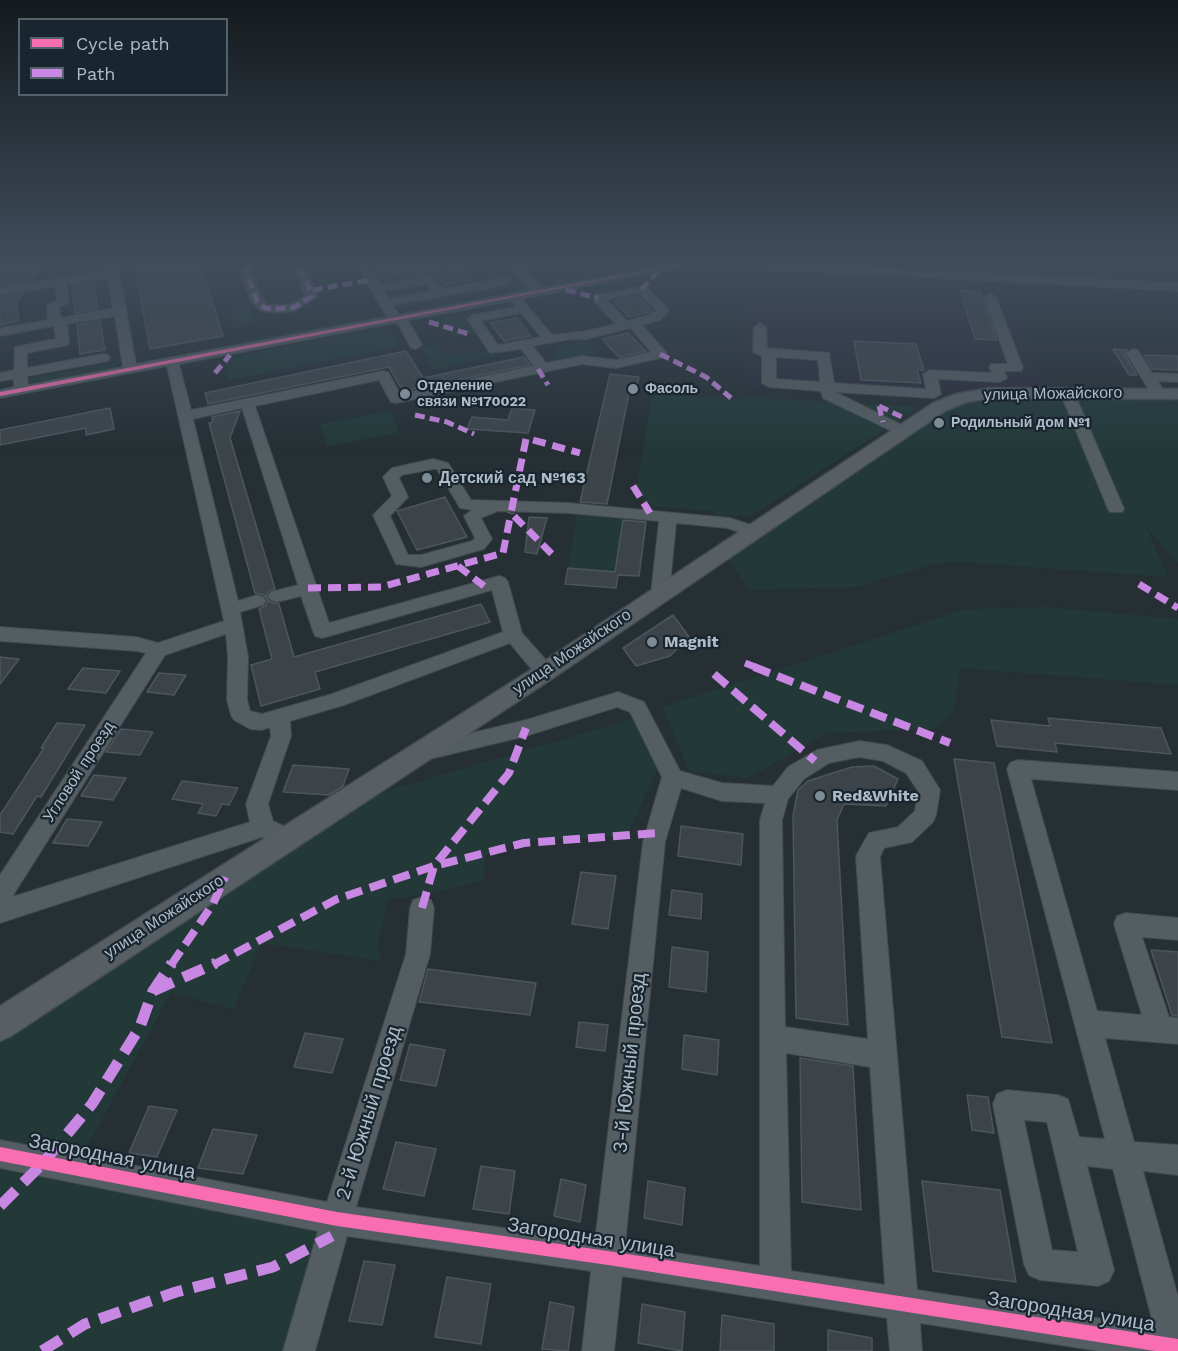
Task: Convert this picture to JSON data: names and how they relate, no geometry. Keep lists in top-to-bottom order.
{
  "streets": {
    "main road": ["улица Можайского"],
    "street": [
      "Угловой проезд",
      "3-й Южный проезд",
      "2-й Южный проезд",
      "Загородная улица"
    ]
  },
  "crossings": [
    ["3-й Южный проезд", "Загородная улица"],
    ["2-й Южный проезд", "Загородная улица"]
  ],
  "places": [
    "Фасоль",
    "Отделение связи №170022",
    "Родильный дом №1",
    "Детский сад №163",
    "Magnit",
    "Red&White"
  ],
  "legend": ["Cycle path", "Path"]
}
